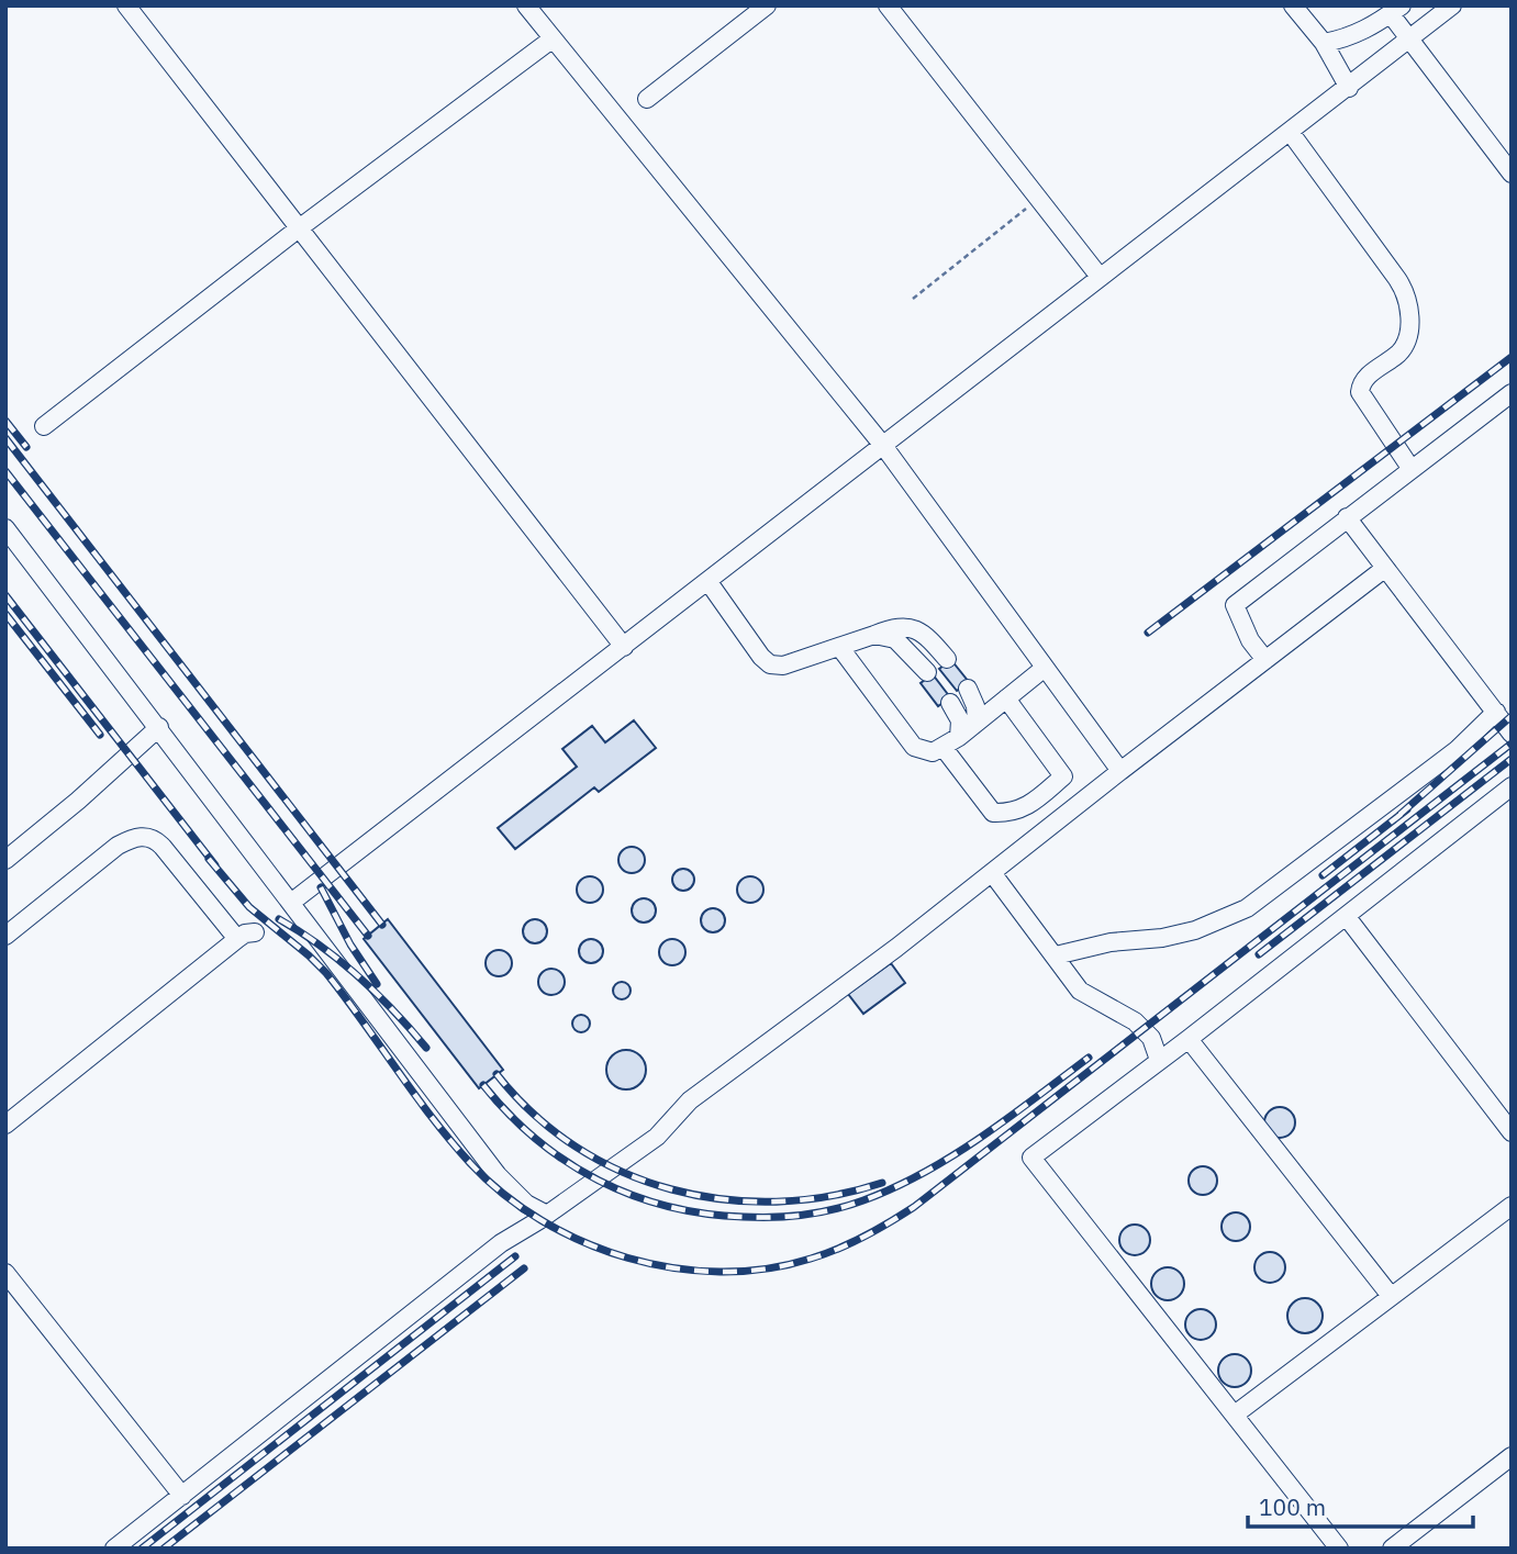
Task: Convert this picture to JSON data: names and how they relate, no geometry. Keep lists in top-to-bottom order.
{
  "scale_bar": "100 m"
}
